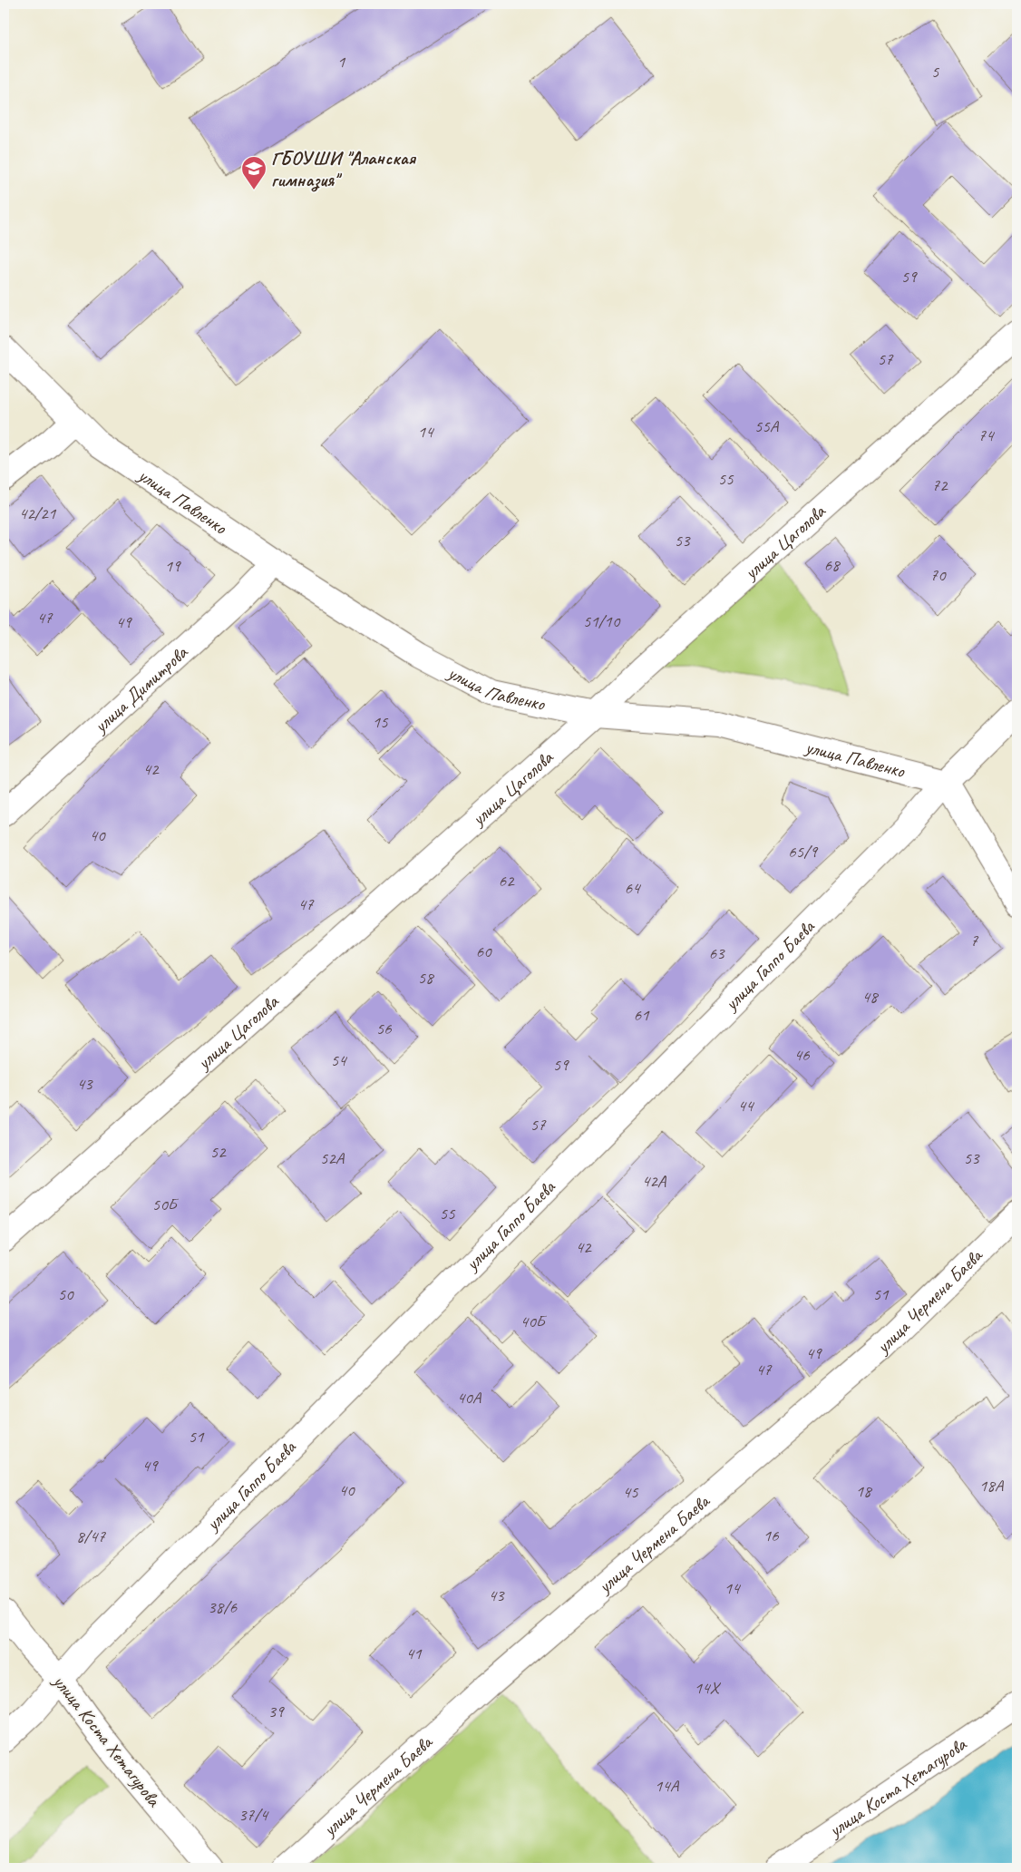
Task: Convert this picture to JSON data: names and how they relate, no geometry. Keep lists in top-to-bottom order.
{
  "streets": {
    "street": [
      "улица Павленко",
      "улица Цаголова",
      "улица Димитрова",
      "улица Гаппо Баева",
      "улица Чермена Баева",
      "улица Коста Хетагурова"
    ]
  },
  "crossings": [
    ["улица Павленко", "улица Цаголова"],
    ["улица Павленко", "улица Димитрова"],
    ["улица Павленко", "улица Гаппо Баева"],
    ["улица Гаппо Баева", "улица Коста Хетагурова"]
  ],
  "places": {
    "school or university": ["ГБОУШИ \"Аланская гимназия\""]
  },
  "house_numbers": [
    "1",
    "5",
    "59",
    "57",
    "55А",
    "14",
    "74",
    "55",
    "72",
    "42/21",
    "53",
    "68",
    "19",
    "70",
    "47",
    "51/10",
    "49",
    "15",
    "42",
    "40",
    "65/9",
    "62",
    "64",
    "47",
    "7",
    "60",
    "63",
    "58",
    "48",
    "61",
    "56",
    "46",
    "54",
    "59",
    "43",
    "44",
    "57",
    "52",
    "52А",
    "53",
    "42A",
    "50Б",
    "55",
    "42",
    "50",
    "51",
    "40Б",
    "49",
    "47",
    "40А",
    "51",
    "49",
    "18А",
    "40",
    "18",
    "45",
    "16",
    "8/47",
    "14",
    "43",
    "38/6",
    "41",
    "14X",
    "39",
    "14А",
    "37/4"
  ]
}
